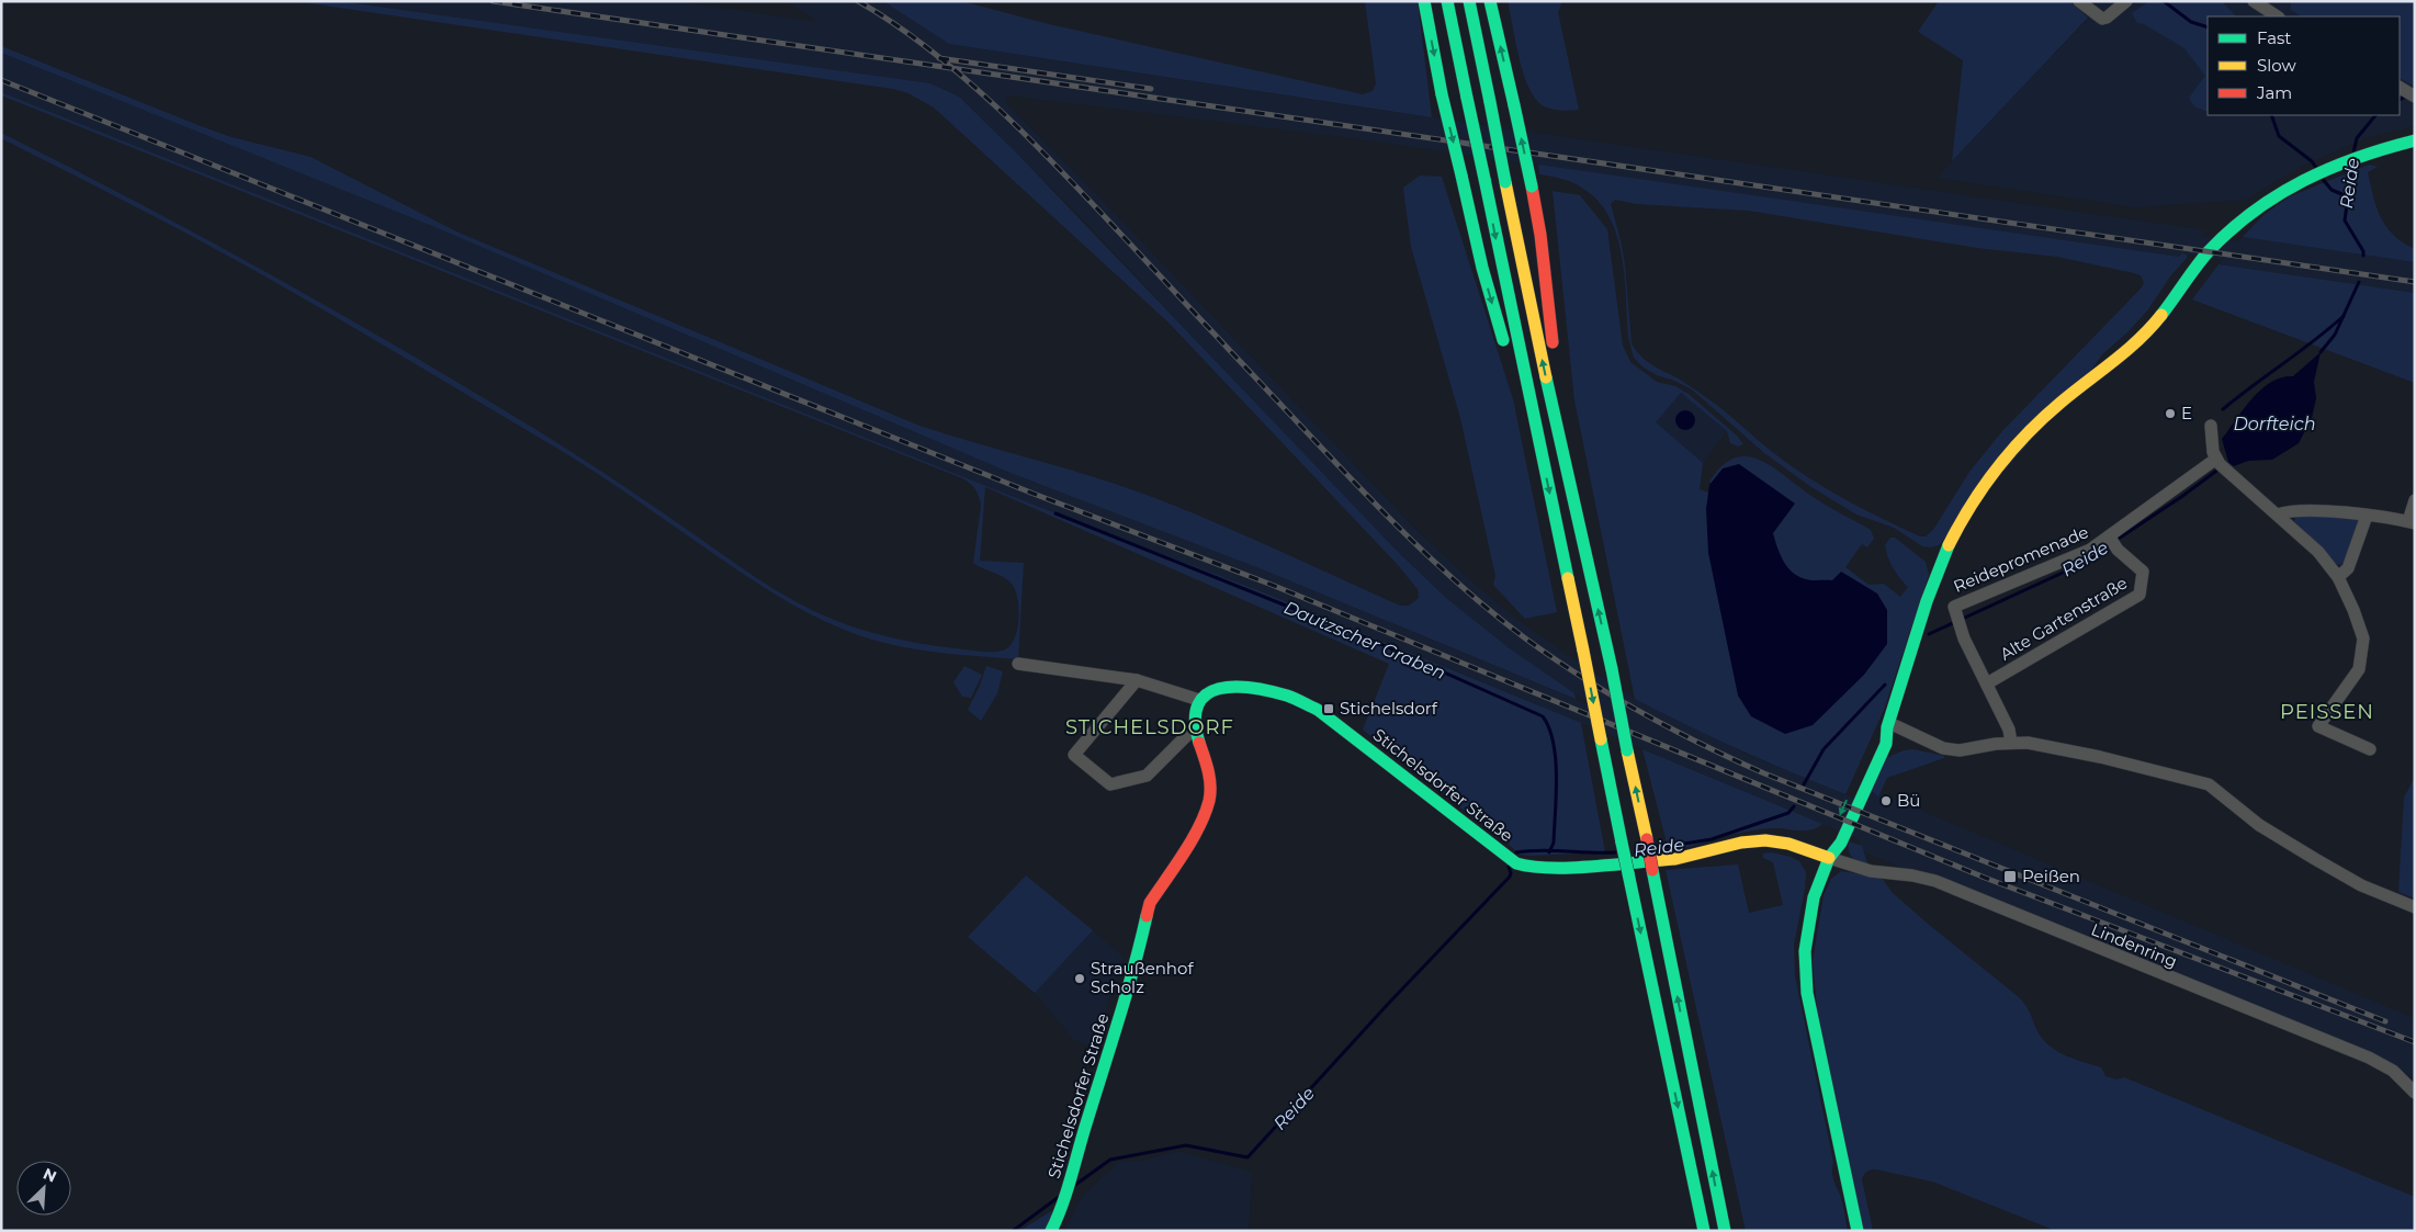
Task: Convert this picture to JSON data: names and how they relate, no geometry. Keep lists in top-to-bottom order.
{
  "streets": {
    "main road": ["Stichelsdorfer Straße"],
    "street": ["Reidepromenade", "Alte Gartenstraße", "Lindenring"]
  },
  "crossings": [
    ["Reidepromenade", "Alte Gartenstraße"],
    ["Stichelsdorfer Straße", "Lindenring"]
  ],
  "districts": ["PEISSEN", "STICHELSDORF"],
  "water": ["Reide", "Dorfteich", "Dautzscher Graben"],
  "places": {
    "other": ["E", "Bü", "Straußenhof Scholz"],
    "transit": ["Stichelsdorf", "Peißen"]
  },
  "legend": ["Fast", "Slow", "Jam"],
  "north": "top right"
}
